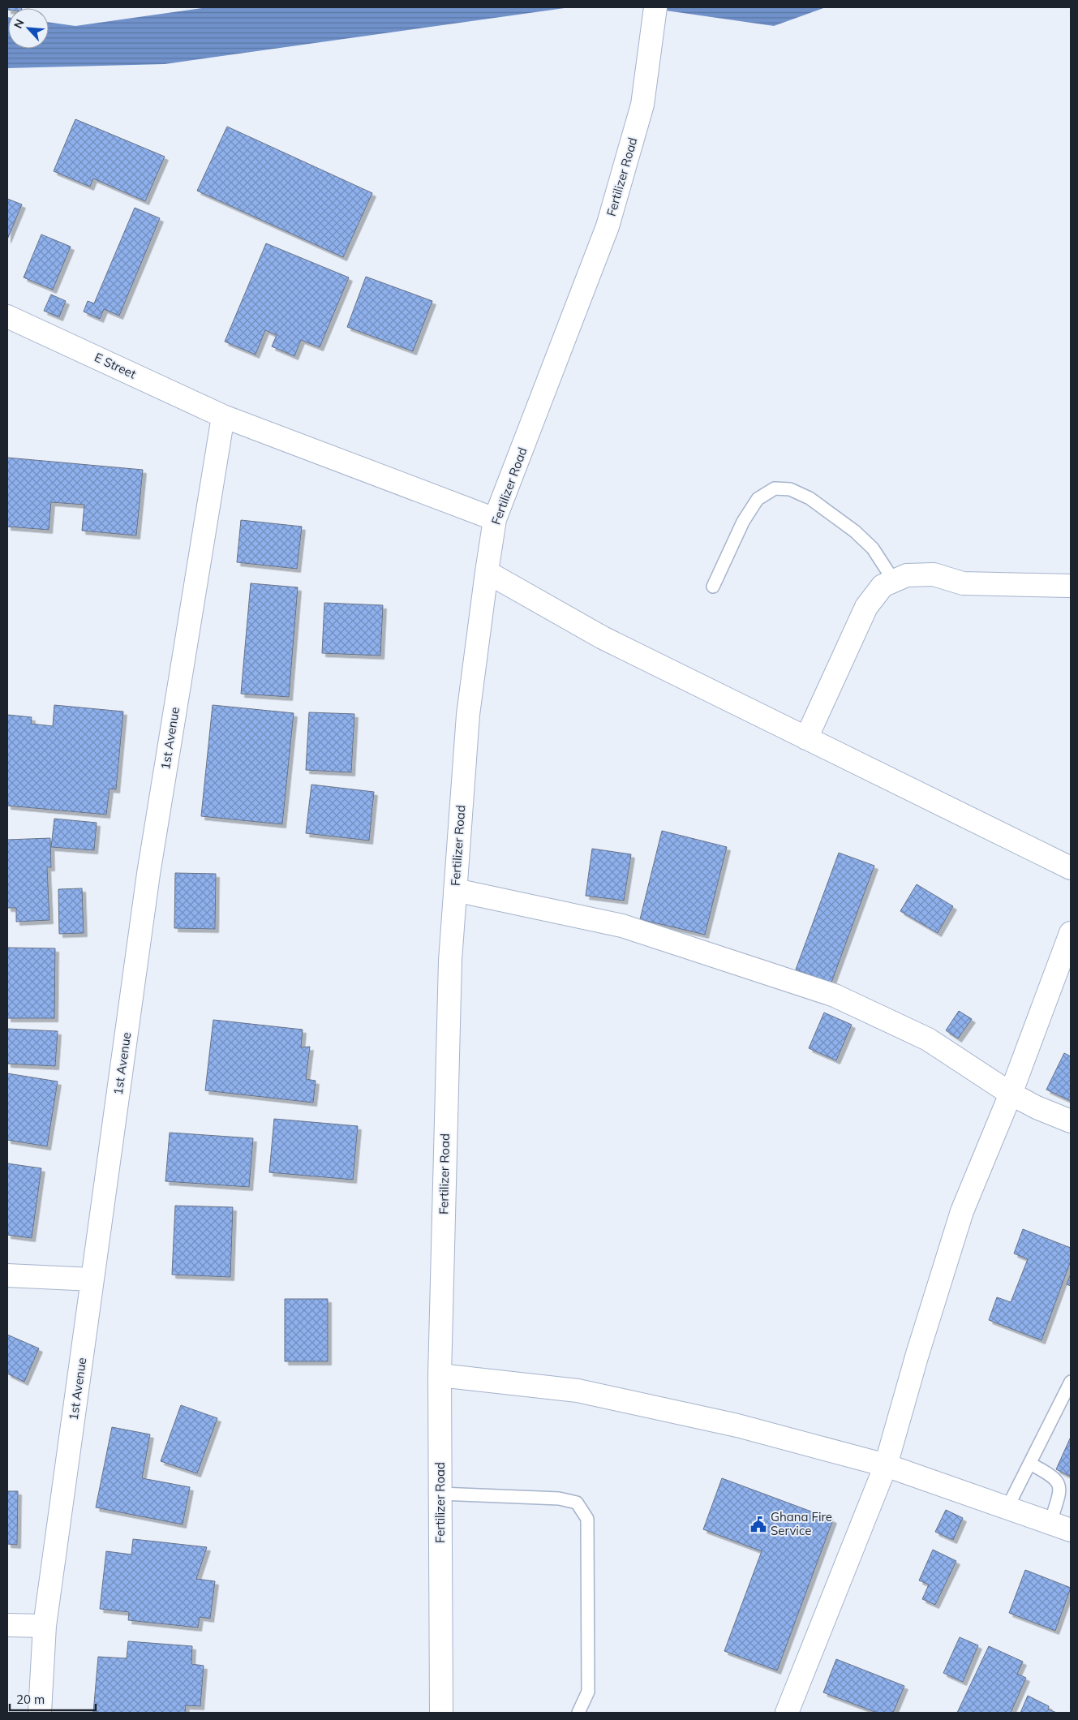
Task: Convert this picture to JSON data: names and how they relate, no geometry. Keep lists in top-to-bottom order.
{
  "streets": {
    "street": ["Fertilizer Road", "E Street", "1st Avenue"]
  },
  "crossings": [
    ["Fertilizer Road", "E Street"],
    ["E Street", "1st Avenue"]
  ],
  "places": {
    "public building": ["Ghana Fire Service"]
  },
  "scale_bar": "20 m",
  "north": "top left"
}
